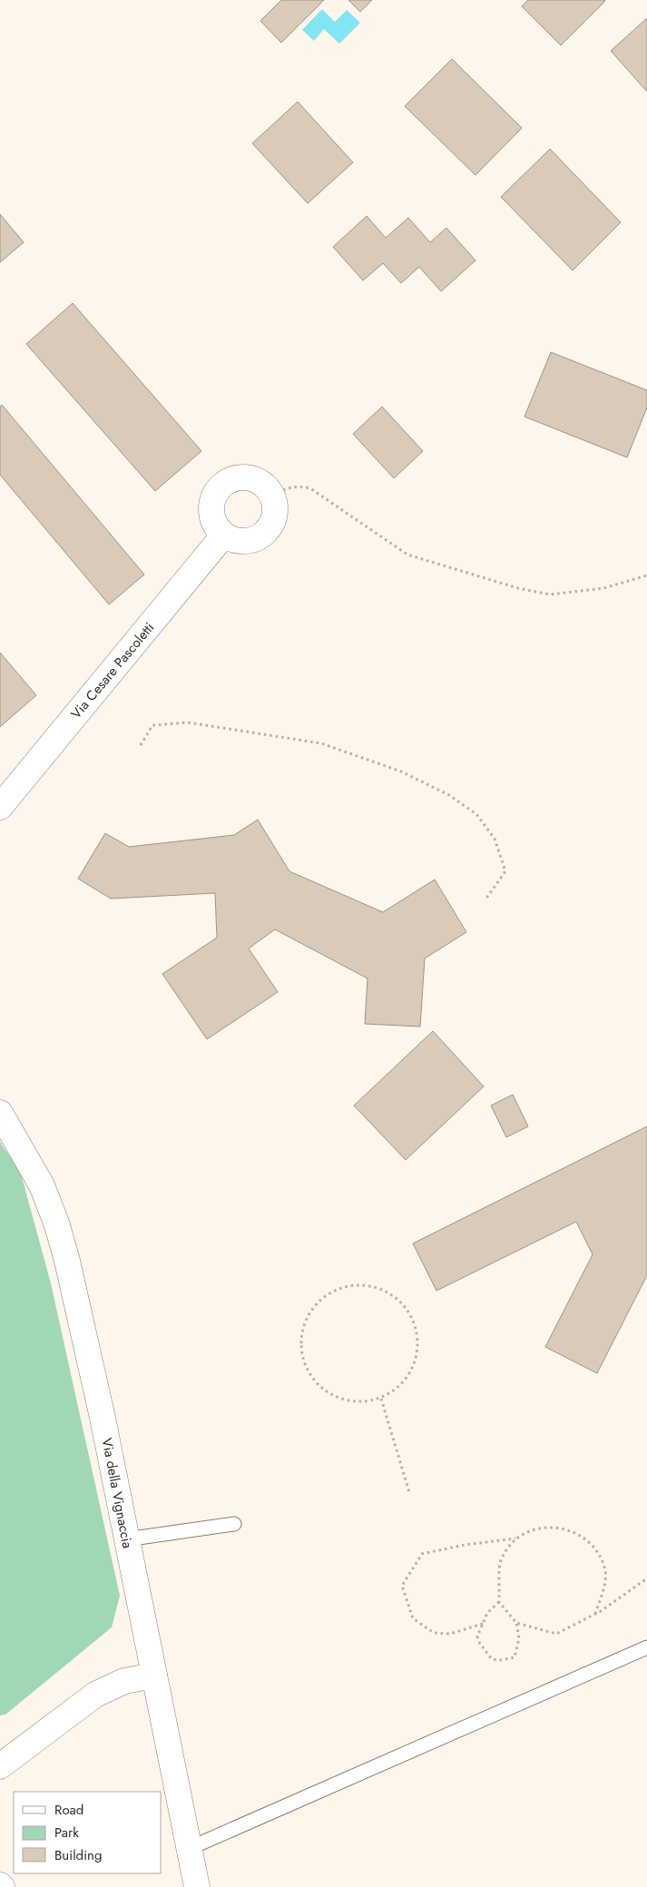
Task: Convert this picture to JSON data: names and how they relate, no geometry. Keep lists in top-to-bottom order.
{
  "streets": {
    "street": ["Via Cesare Pascoletti", "Via della Vignaccia"]
  },
  "legend": ["Road", "Park", "Building"]
}
